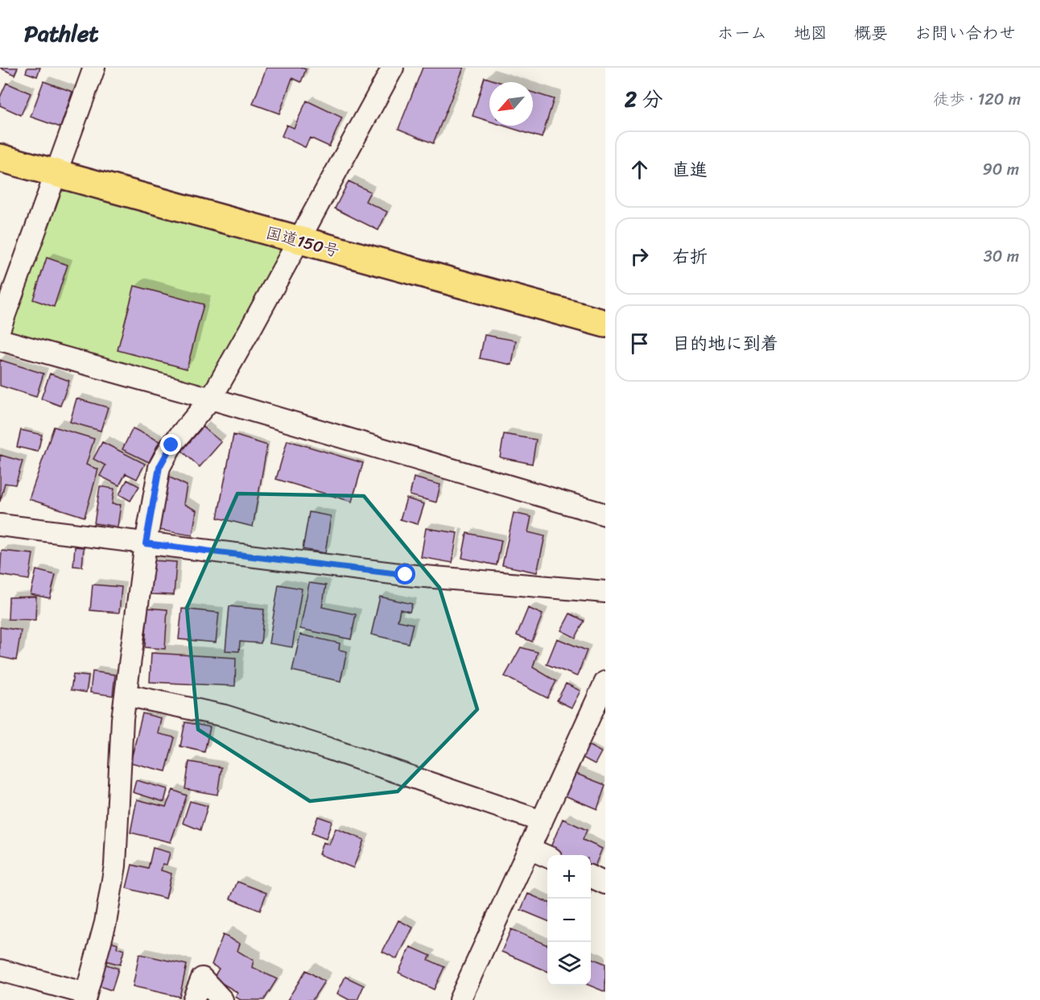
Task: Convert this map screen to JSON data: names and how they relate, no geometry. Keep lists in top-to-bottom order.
{
  "streets": {
    "highway": ["国道150号"]
  },
  "north": "bottom left",
  "page": {
    "header": "Pathlet",
    "nav": [
      "ホーム",
      "地図",
      "概要",
      "お問い合わせ"
    ],
    "heading": ["2 分", "徒歩 · 120 m"],
    "list": [
      ["直進", "90 m"],
      ["右折", "30 m"],
      "目的地に到着"
    ],
    "map_buttons": ["+", "−"]
  }
}
